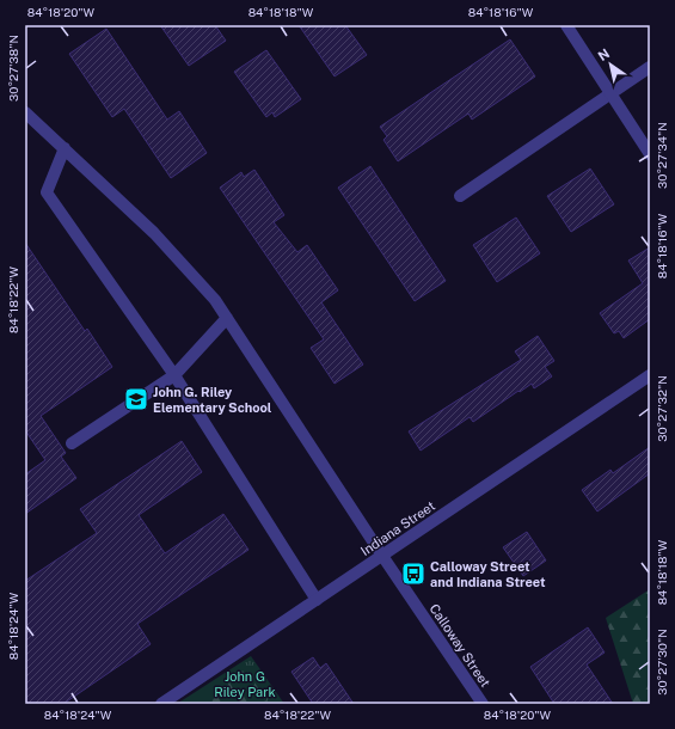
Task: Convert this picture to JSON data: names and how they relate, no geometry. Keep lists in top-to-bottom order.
{
  "streets": {
    "street": ["Indiana Street", "Calloway Street"]
  },
  "crossings": [
    ["Indiana Street", "Calloway Street"]
  ],
  "parks": ["John G Riley Park"],
  "places": {
    "school or university": ["John G. Riley Elementary School"],
    "bus stop": ["Calloway Street and Indiana Street"]
  },
  "north": "top left",
  "coordinates": [
    "84°18'20\"W",
    "84°18'18\"W",
    "84°18'16\"W",
    "30°27'38\"N",
    "30°27'34\"N",
    "84°18'22\"W",
    "30°27'32\"N",
    "84°18'24\"W",
    "30°27'30\"N"
  ]
}
